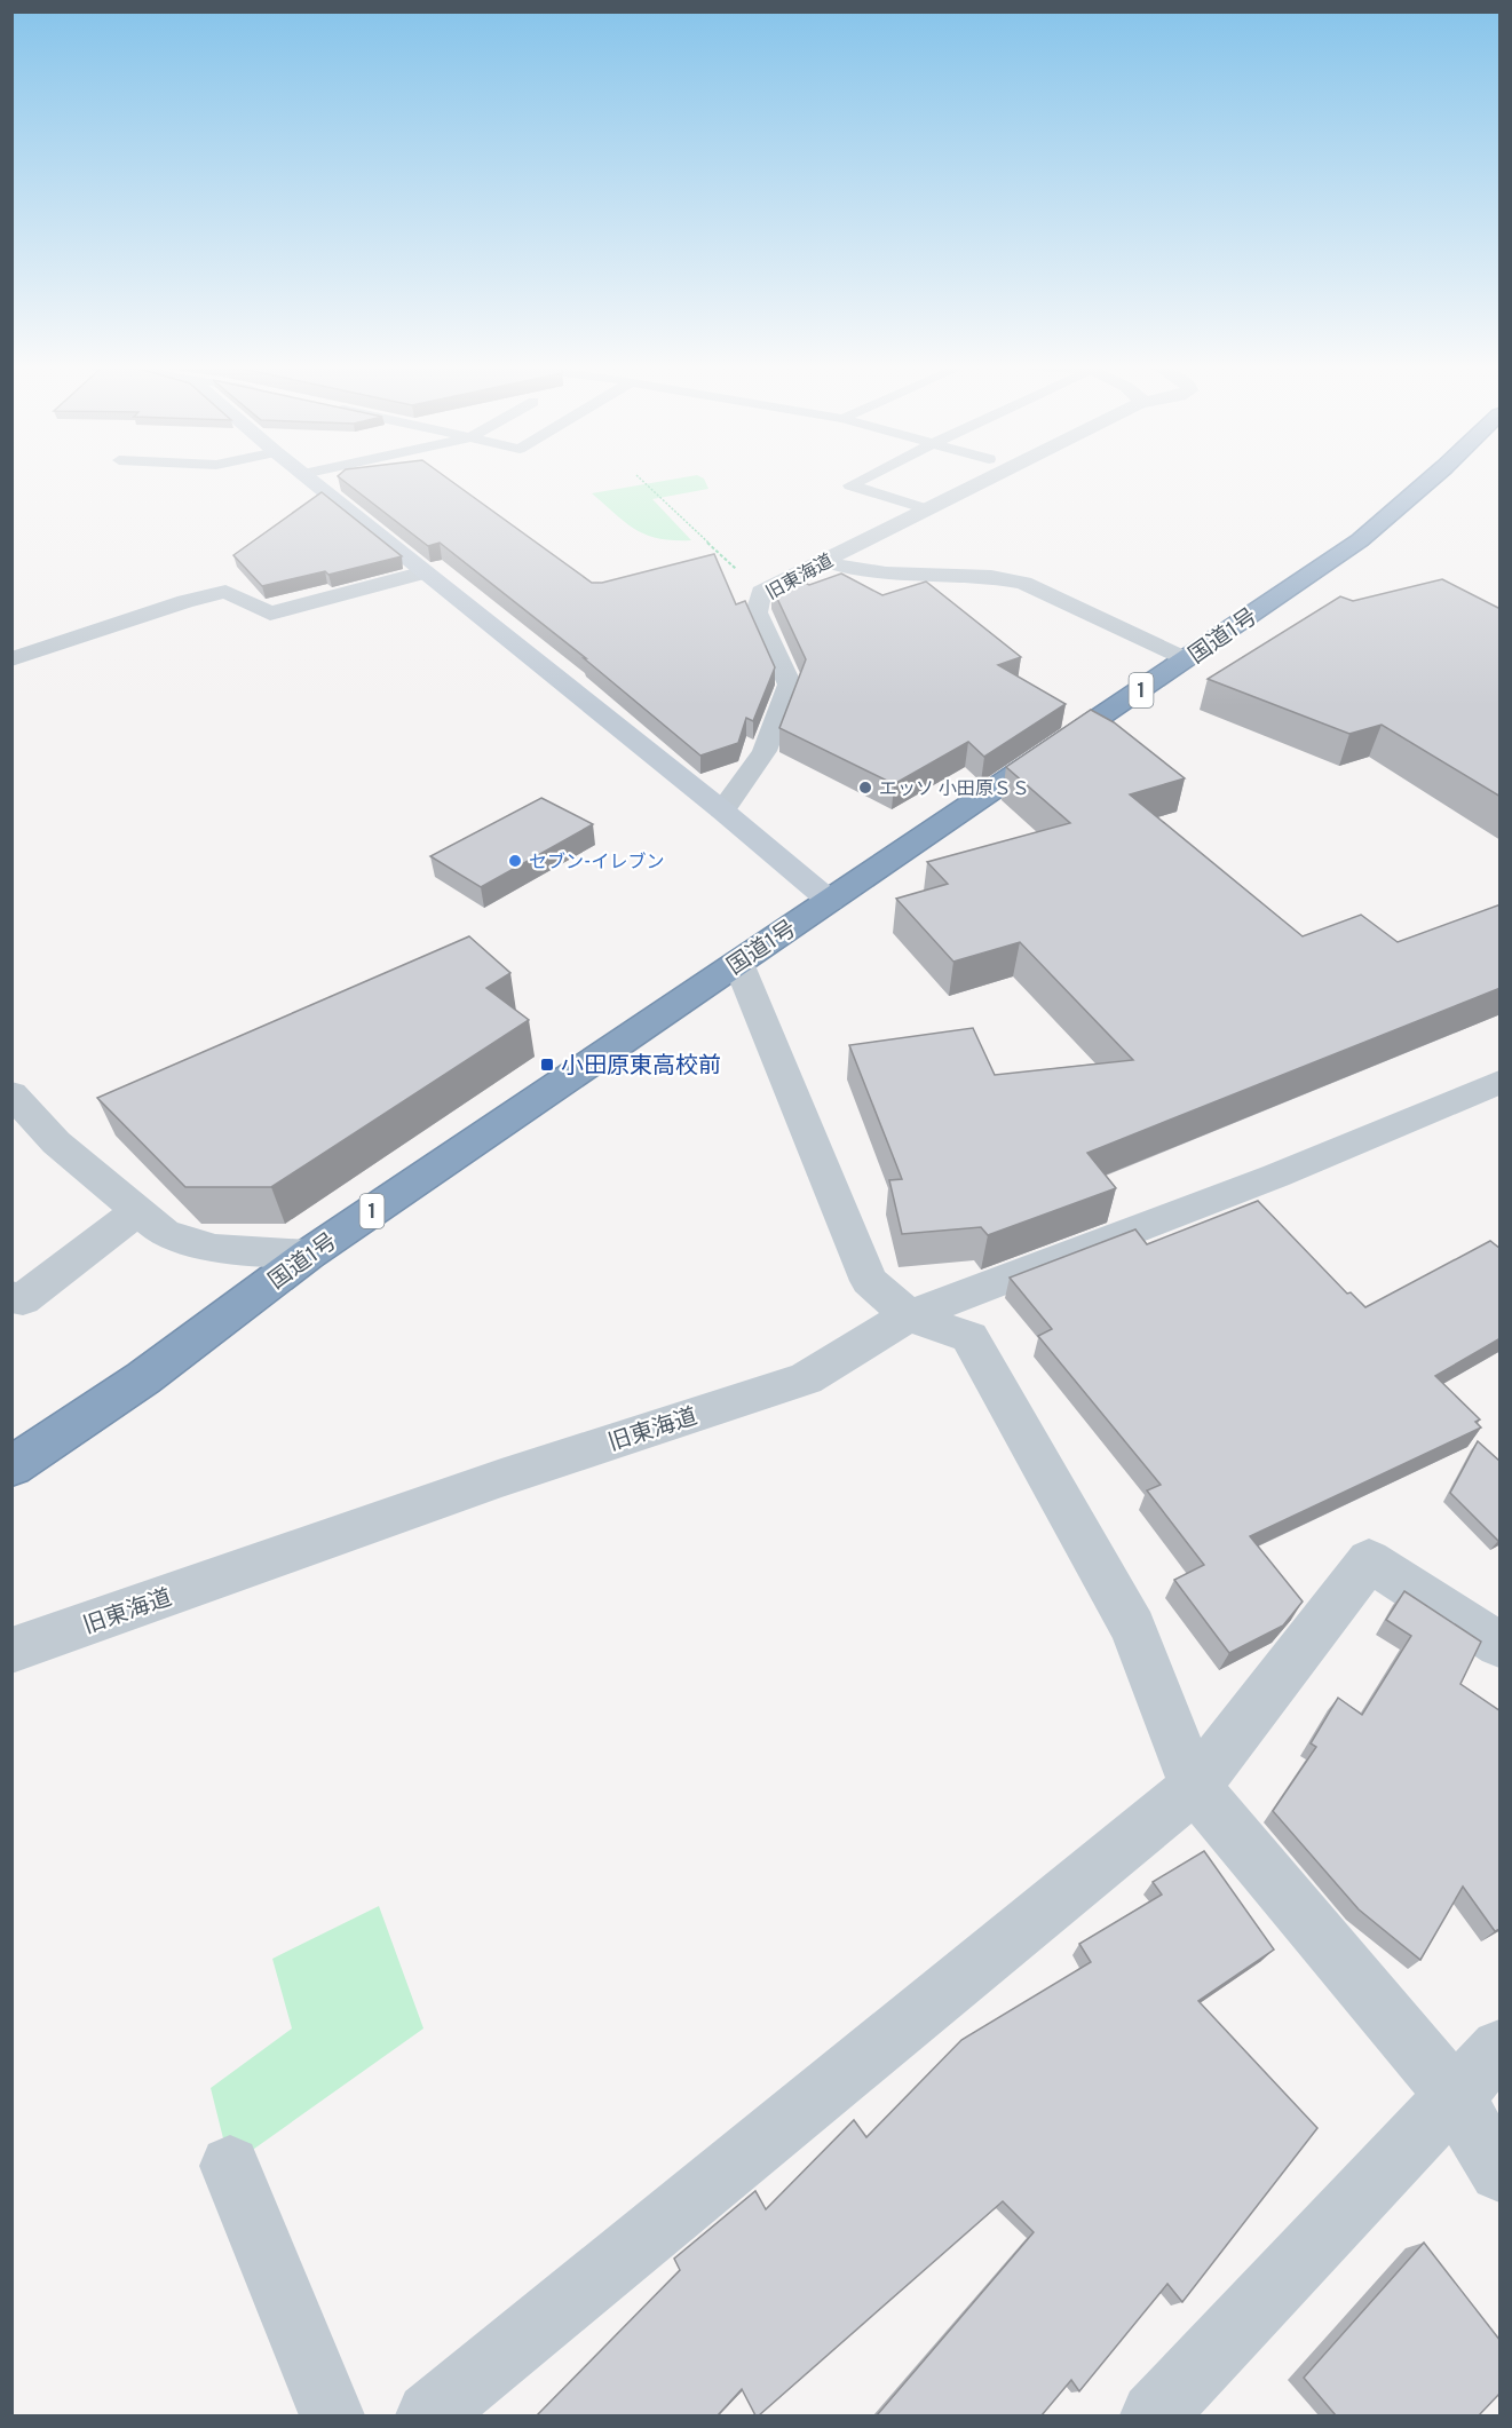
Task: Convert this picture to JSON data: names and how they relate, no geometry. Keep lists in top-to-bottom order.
{
  "streets": {
    "highway": ["国道1号", "1"],
    "street": ["旧東海道"]
  },
  "places": {
    "other": ["エッソ 小田原ＳＳ", "セブン-イレブン"],
    "transit": ["小田原東高校前"]
  }
}
